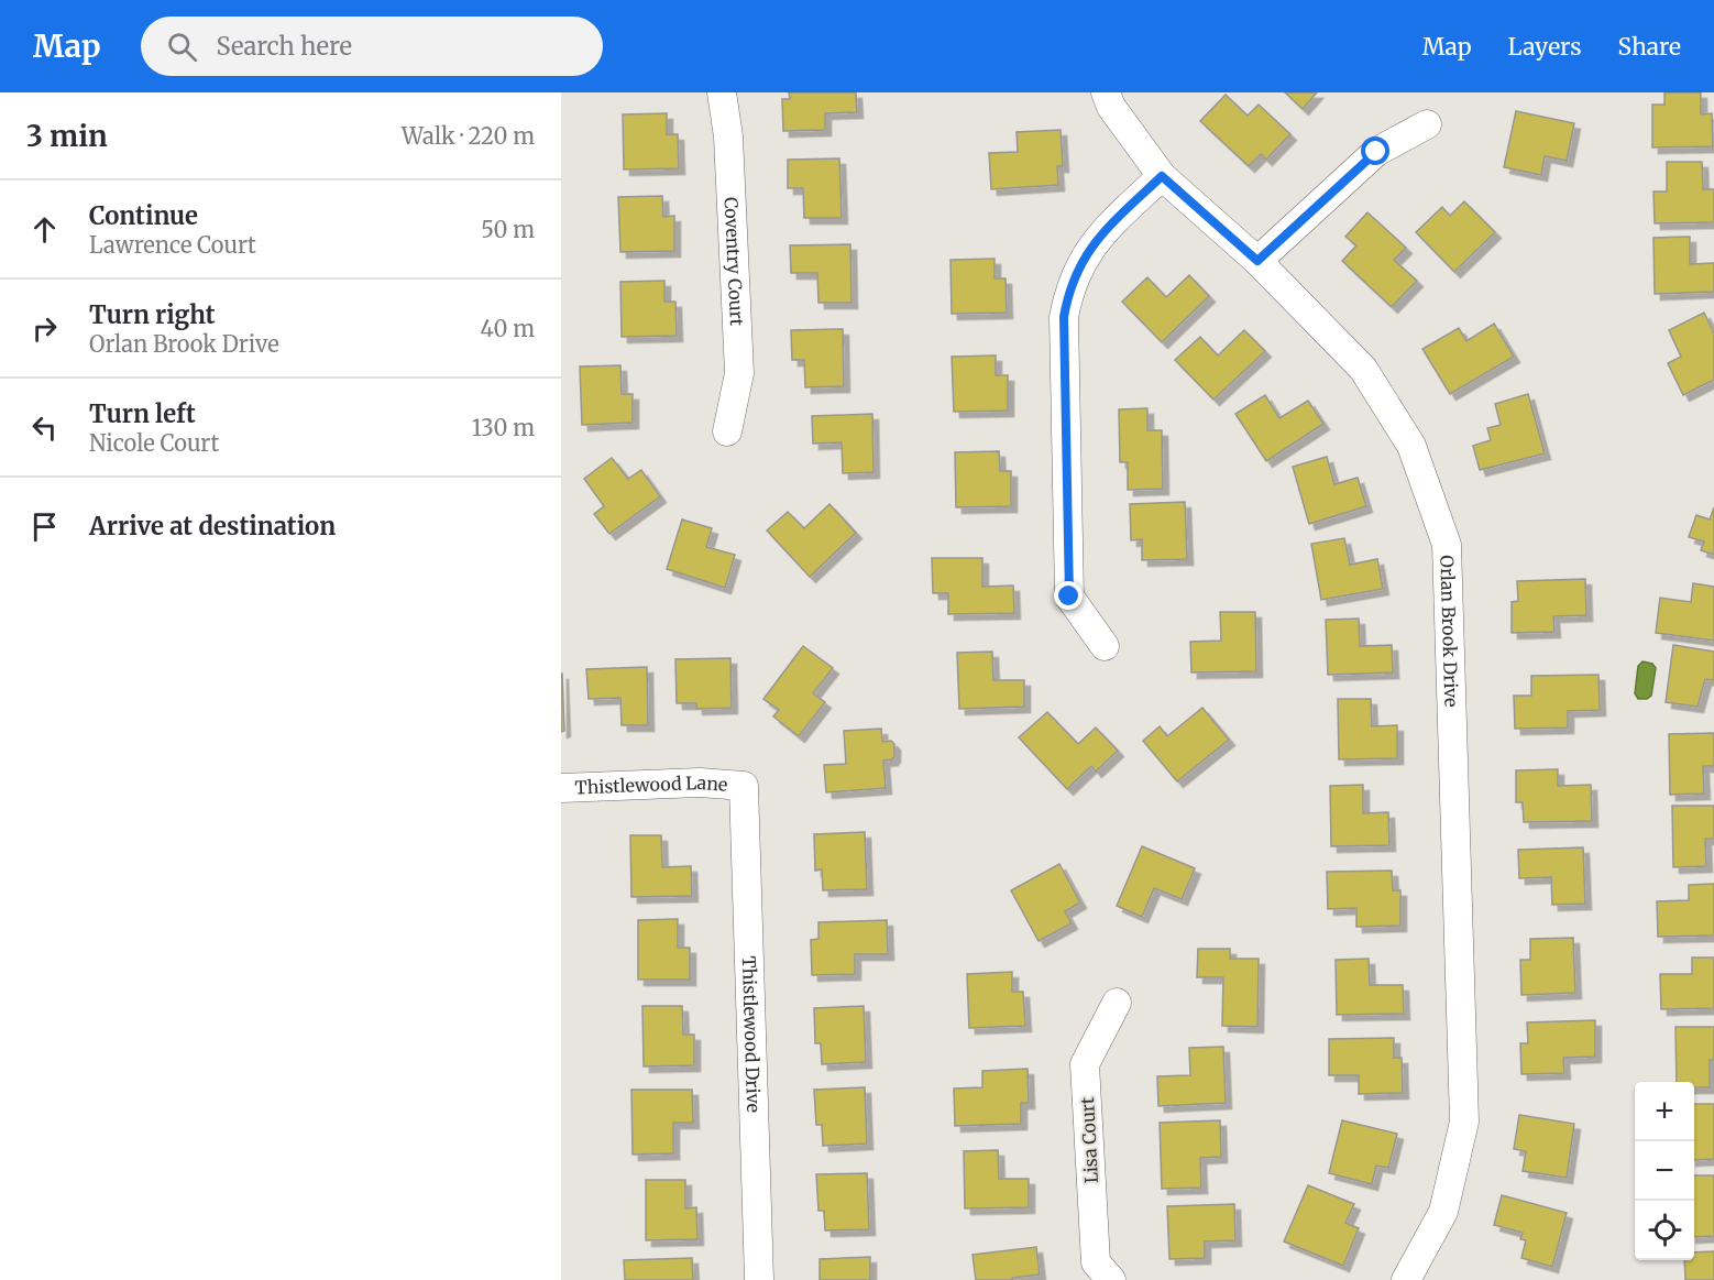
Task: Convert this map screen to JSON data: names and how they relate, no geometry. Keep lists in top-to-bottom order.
{
  "streets": {
    "street": [
      "Coventry Court",
      "Orlan Brook Drive",
      "Thistlewood Lane",
      "Thistlewood Drive",
      "Lisa Court"
    ]
  },
  "crossings": [
    ["Thistlewood Lane", "Thistlewood Drive"]
  ],
  "page": {
    "header": "Map",
    "search": "Search here",
    "nav": ["Map", "Layers", "Share"],
    "heading": ["3 min", "Walk · 220 m"],
    "list": [
      ["Continue", "Lawrence Court", "50 m"],
      ["Turn right", "Orlan Brook Drive", "40 m"],
      ["Turn left", "Nicole Court", "130 m"],
      "Arrive at destination"
    ],
    "map_buttons": ["+", "−"]
  }
}
